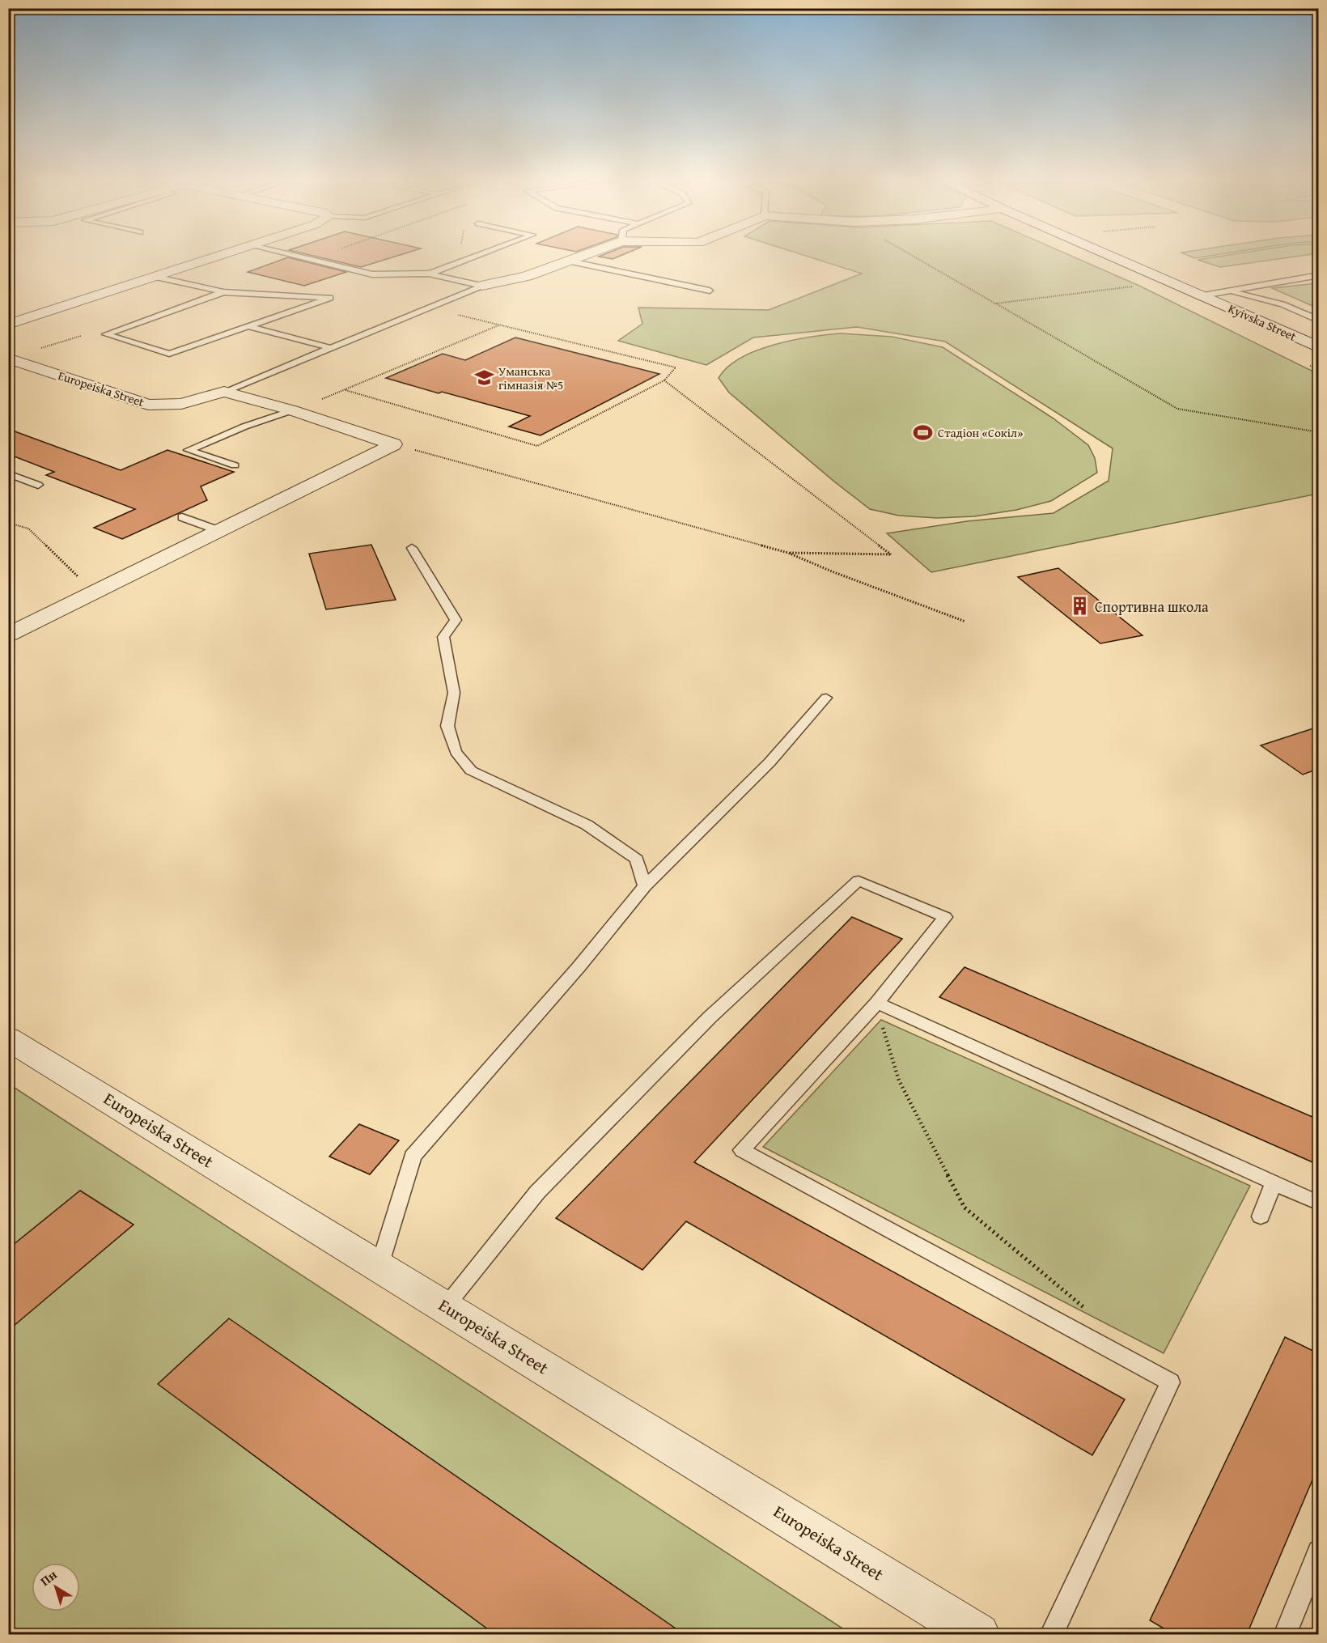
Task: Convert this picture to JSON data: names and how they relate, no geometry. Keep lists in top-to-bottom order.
{
  "streets": {
    "main road": ["Kyivska Street"],
    "street": ["Europeiska Street"]
  },
  "places": {
    "school or university": ["Уманська гімназія №5"],
    "sports": ["Стадіон «Сокіл»"],
    "building": ["Спортивна школа"]
  },
  "north": "top left"
}
